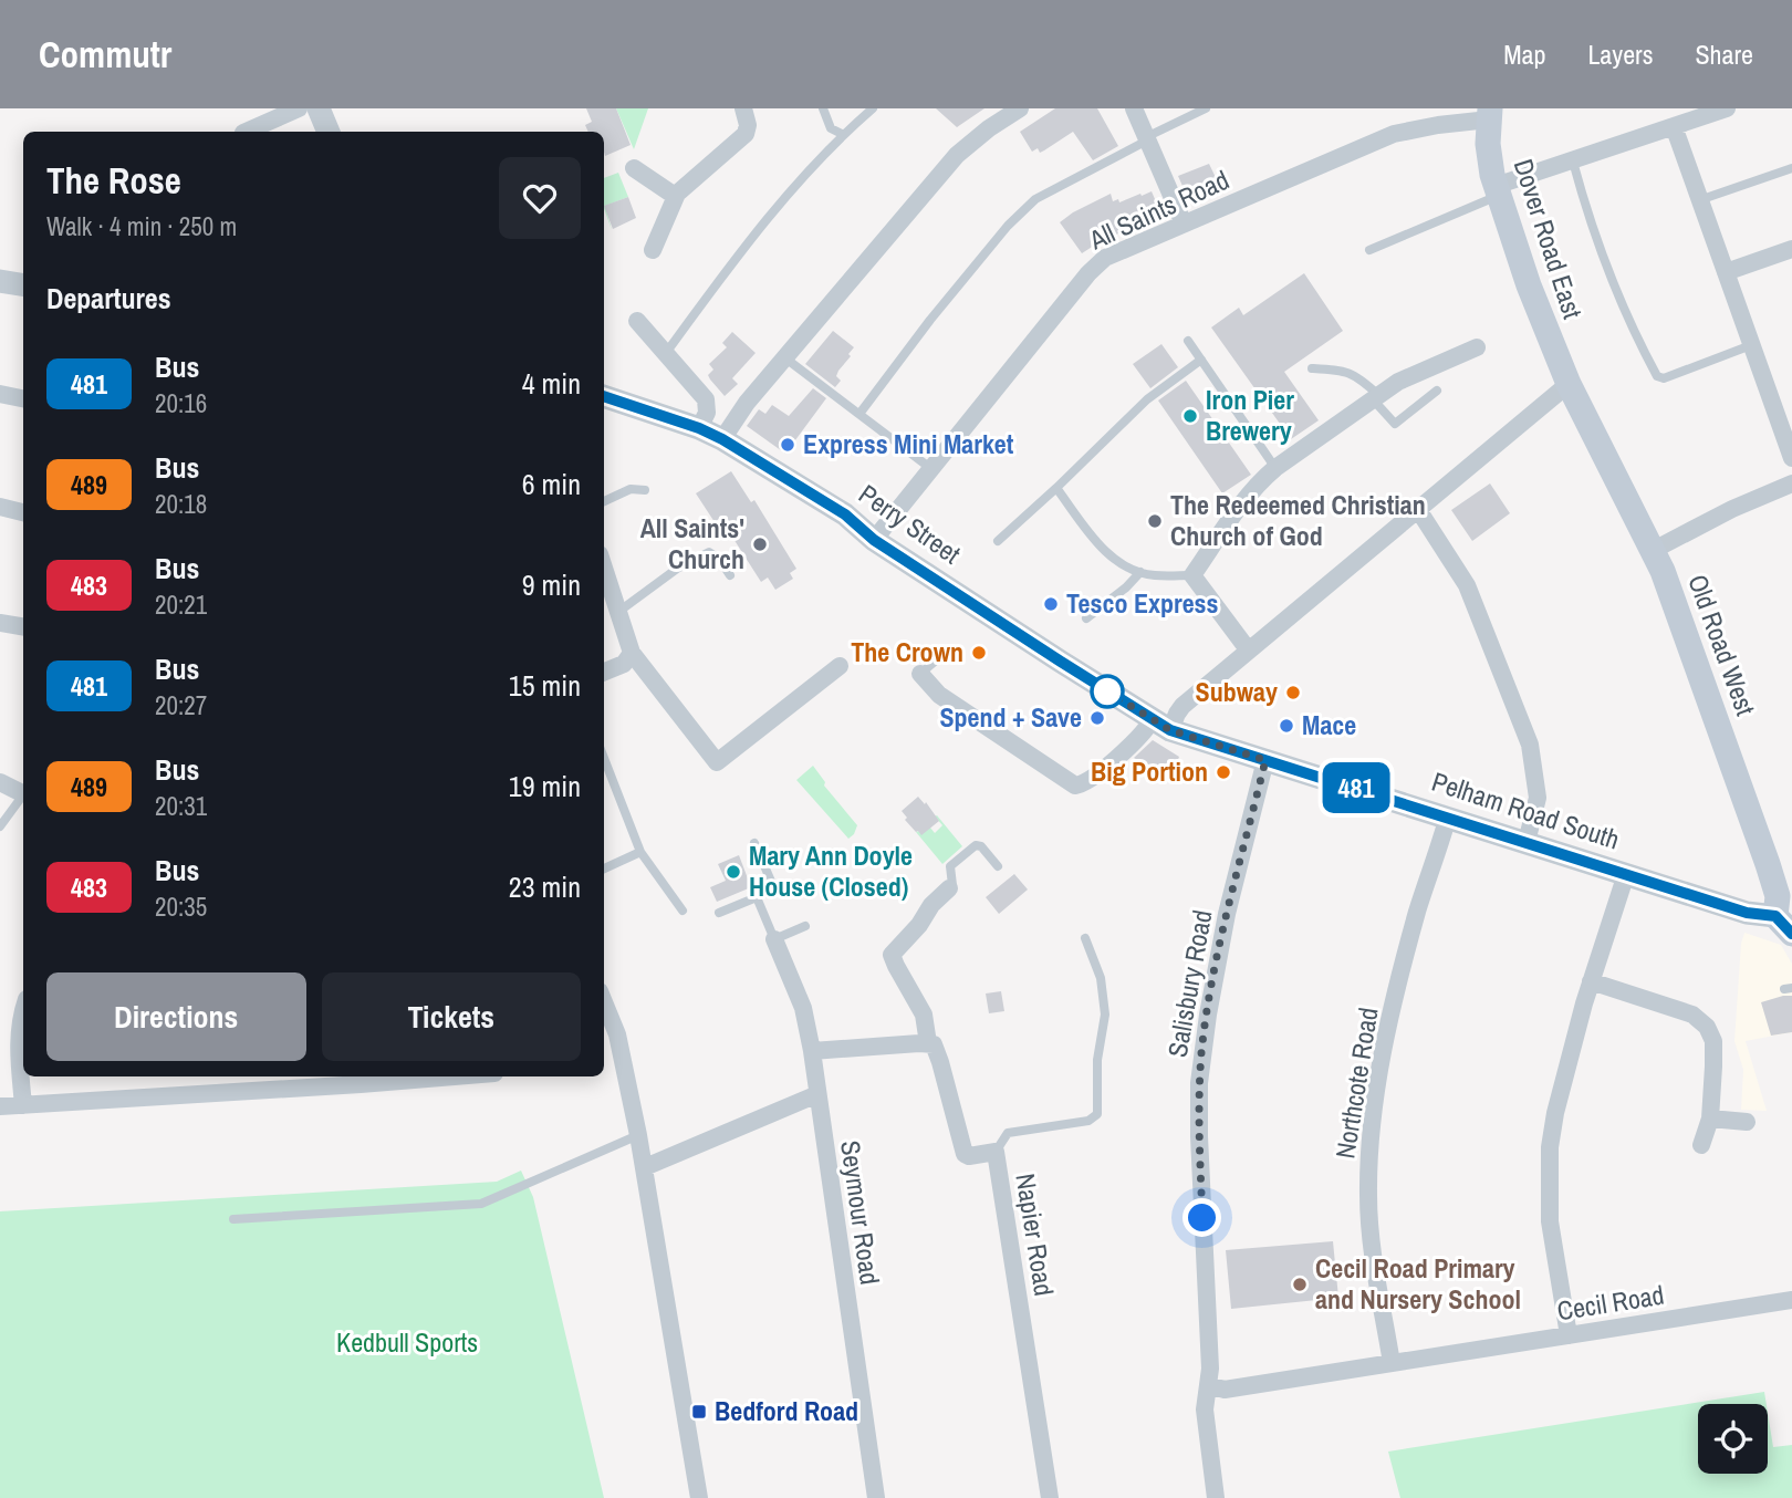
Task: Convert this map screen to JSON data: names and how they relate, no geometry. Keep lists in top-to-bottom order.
{
  "streets": {
    "main road": ["Dover Road East", "Old Road West"],
    "street": [
      "All Saints Road",
      "Perry Street",
      "Pelham Road South",
      "Salisbury Road",
      "Northcote Road",
      "Seymour Road",
      "Napier Road",
      "Cecil Road"
    ]
  },
  "crossings": [
    ["All Saints Road", "Dover Road East"],
    ["All Saints Road", "Perry Street"],
    ["Dover Road East", "Old Road West"],
    ["Perry Street", "Pelham Road South"],
    ["Old Road West", "Pelham Road South"],
    ["Pelham Road South", "Salisbury Road"],
    ["Pelham Road South", "Northcote Road"],
    ["Salisbury Road", "Cecil Road"],
    ["Northcote Road", "Cecil Road"]
  ],
  "parks": ["Kedbull Sports"],
  "places": {
    "other": [
      "Iron Pier Brewery",
      "Express Mini Market",
      "The Redeemed Christian Church of God",
      "All Saints' Church",
      "Tesco Express",
      "The Crown",
      "Subway",
      "Spend + Save",
      "Mace",
      "Big Portion",
      "Mary Ann Doyle House (Closed)",
      "Cecil Road Primary and Nursery School"
    ],
    "transit": ["Bedford Road"]
  },
  "lines": ["bus line 481"],
  "page": {
    "header": "Commutr",
    "nav": ["Map", "Layers", "Share"],
    "on_map": "481",
    "heading": [
      ["The Rose", "Walk · 4 min · 250 m"],
      "Departures"
    ],
    "list": [
      {
        "mark": "481",
        "name": "Bus",
        "note": "20:16",
        "value": "4 min"
      },
      {
        "mark": "489",
        "name": "Bus",
        "note": "20:18",
        "value": "6 min"
      },
      {
        "mark": "483",
        "name": "Bus",
        "note": "20:21",
        "value": "9 min"
      },
      {
        "mark": "481",
        "name": "Bus",
        "note": "20:27",
        "value": "15 min"
      },
      {
        "mark": "489",
        "name": "Bus",
        "note": "20:31",
        "value": "19 min"
      },
      {
        "mark": "483",
        "name": "Bus",
        "note": "20:35",
        "value": "23 min"
      }
    ],
    "buttons": ["Directions", "Tickets"]
  }
}
